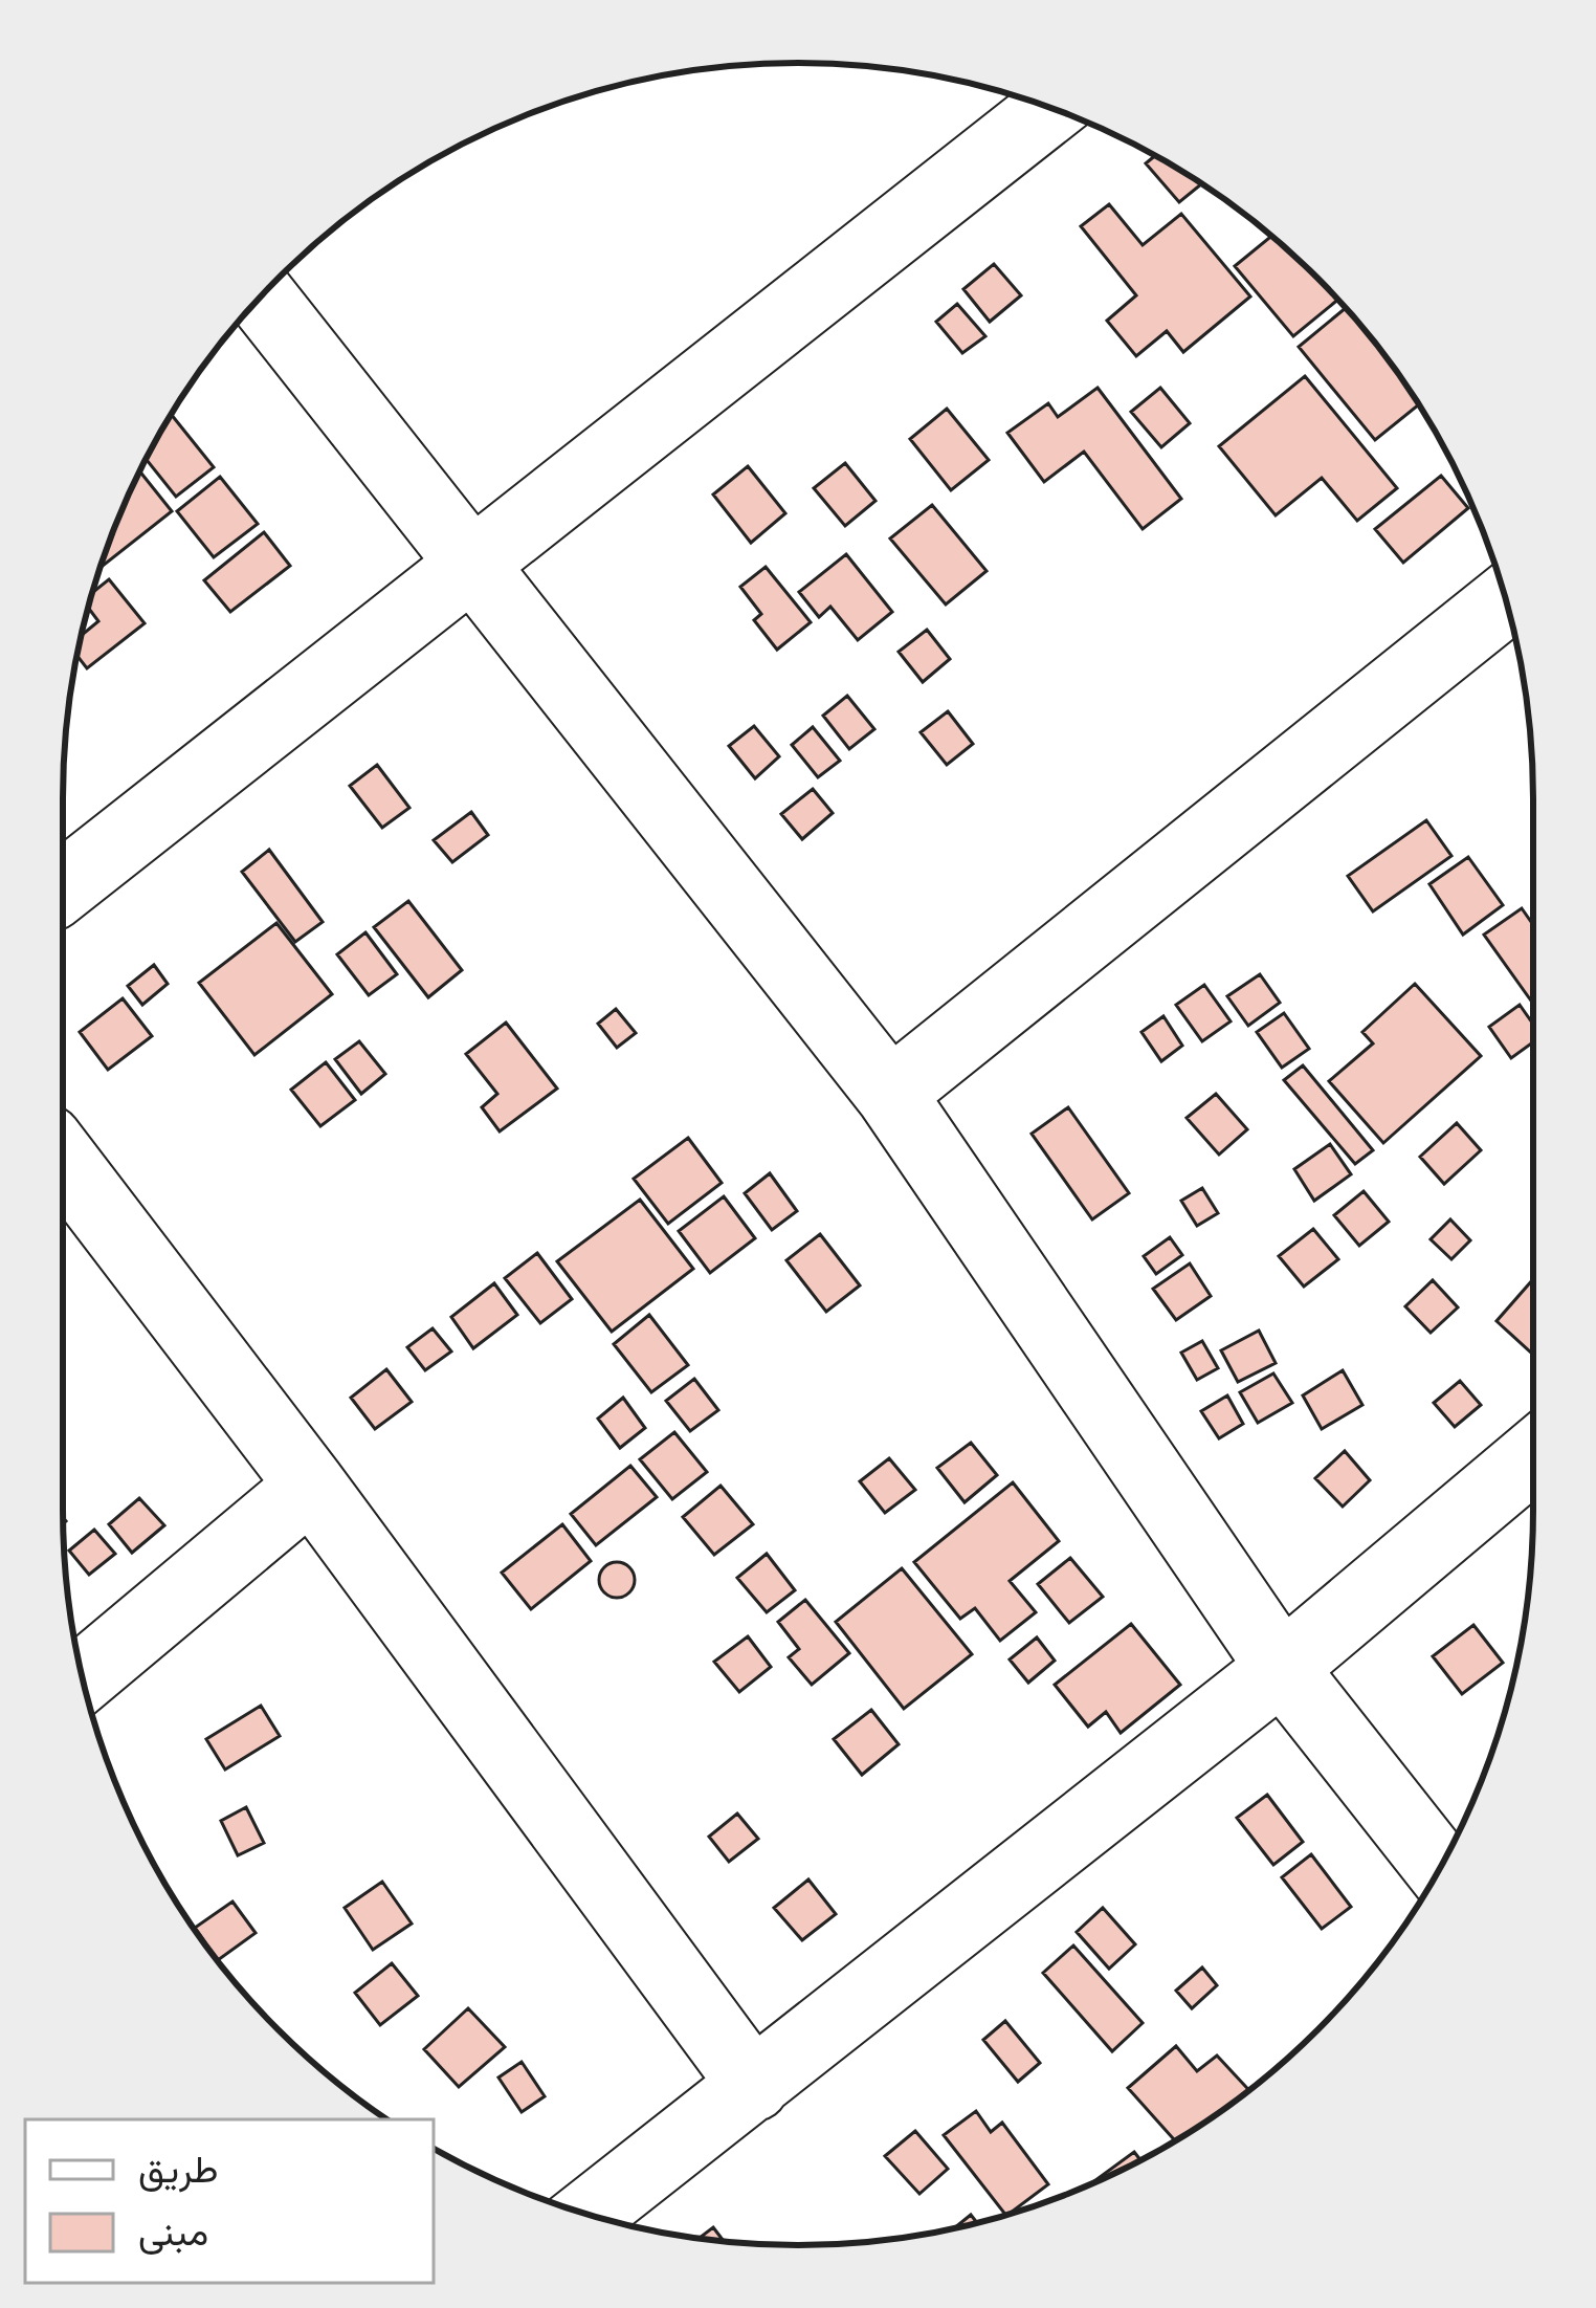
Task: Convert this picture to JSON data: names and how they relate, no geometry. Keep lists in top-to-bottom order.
{
  "legend": ["طريق", "مبنى"]
}
